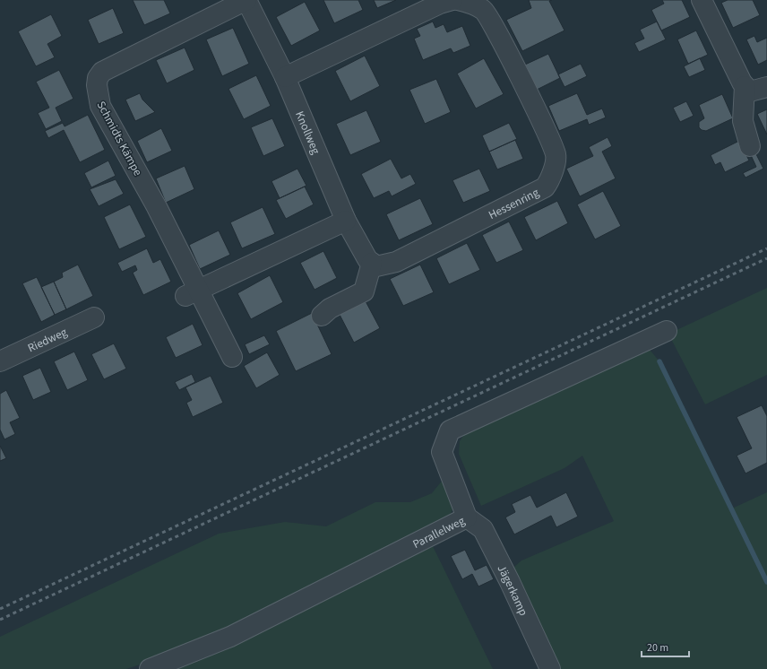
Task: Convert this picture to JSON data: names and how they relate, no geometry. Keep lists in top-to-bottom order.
{
  "streets": {
    "street": [
      "Knollweg",
      "Schmidts Kämpe",
      "Hessenring",
      "Riedweg",
      "Parallelweg",
      "Jägerkamp"
    ]
  },
  "crossings": [
    ["Knollweg", "Schmidts Kämpe"],
    ["Knollweg", "Hessenring"],
    ["Parallelweg", "Jägerkamp"]
  ],
  "scale_bar": "20 m"
}
